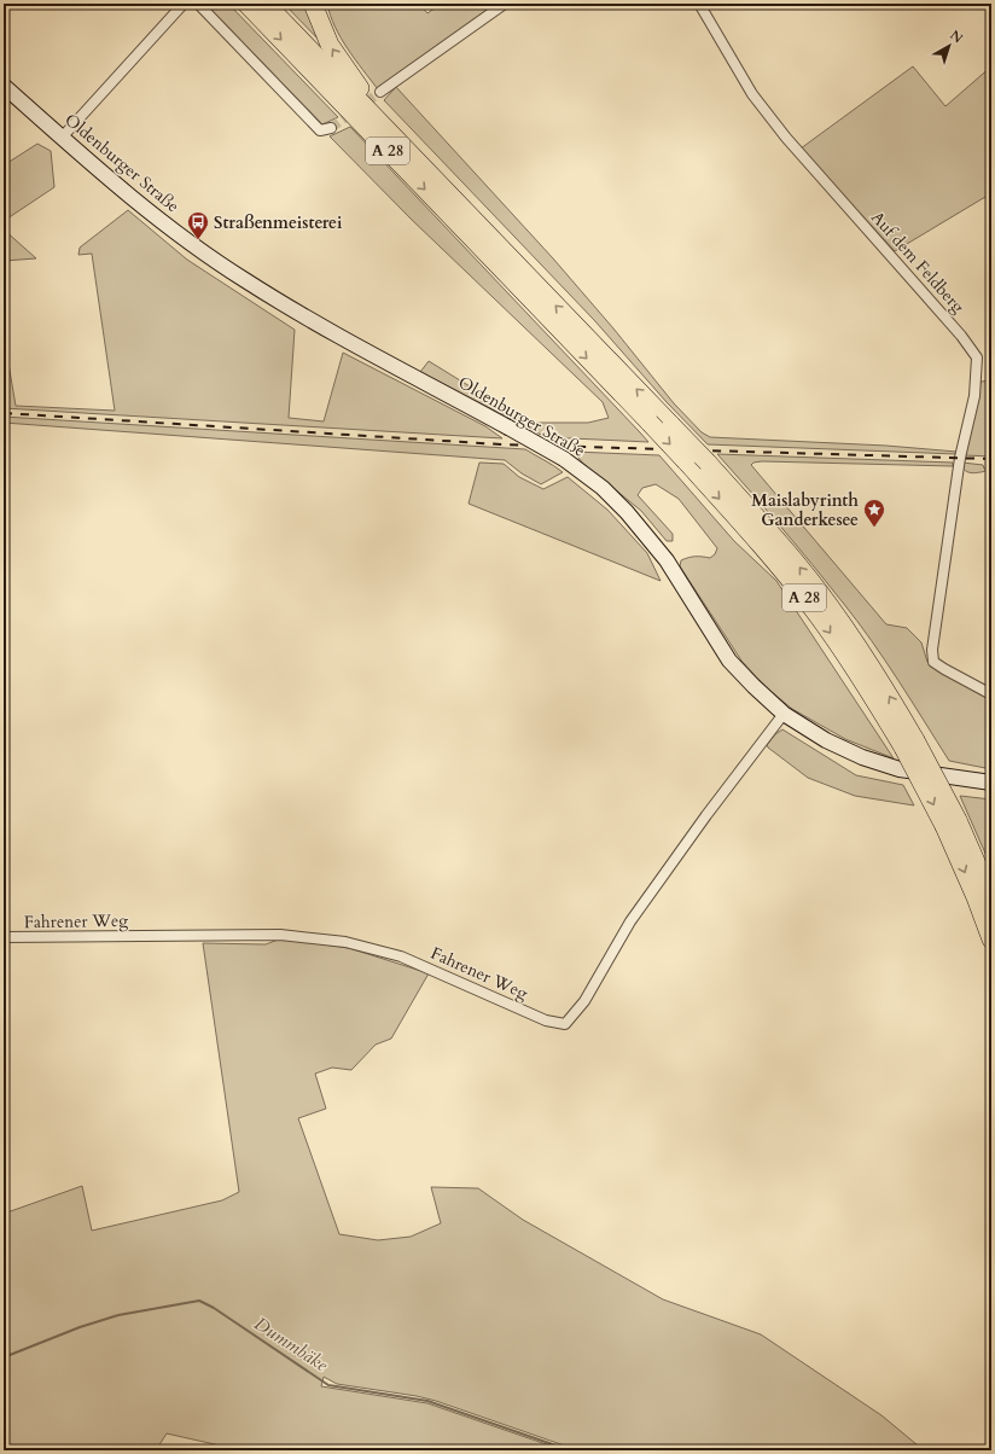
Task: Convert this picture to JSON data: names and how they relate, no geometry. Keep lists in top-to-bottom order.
{
  "streets": {
    "highway": ["A 28"],
    "main road": ["Oldenburger Straße"],
    "street": ["Auf dem Feldberg", "Fahrener Weg"]
  },
  "crossings": [
    ["Oldenburger Straße", "Fahrener Weg"]
  ],
  "water": ["Dummbäke"],
  "places": {
    "bus stop": ["Straßenmeisterei"],
    "place": ["Maislabyrinth Ganderkesee"]
  },
  "north": "top right"
}
